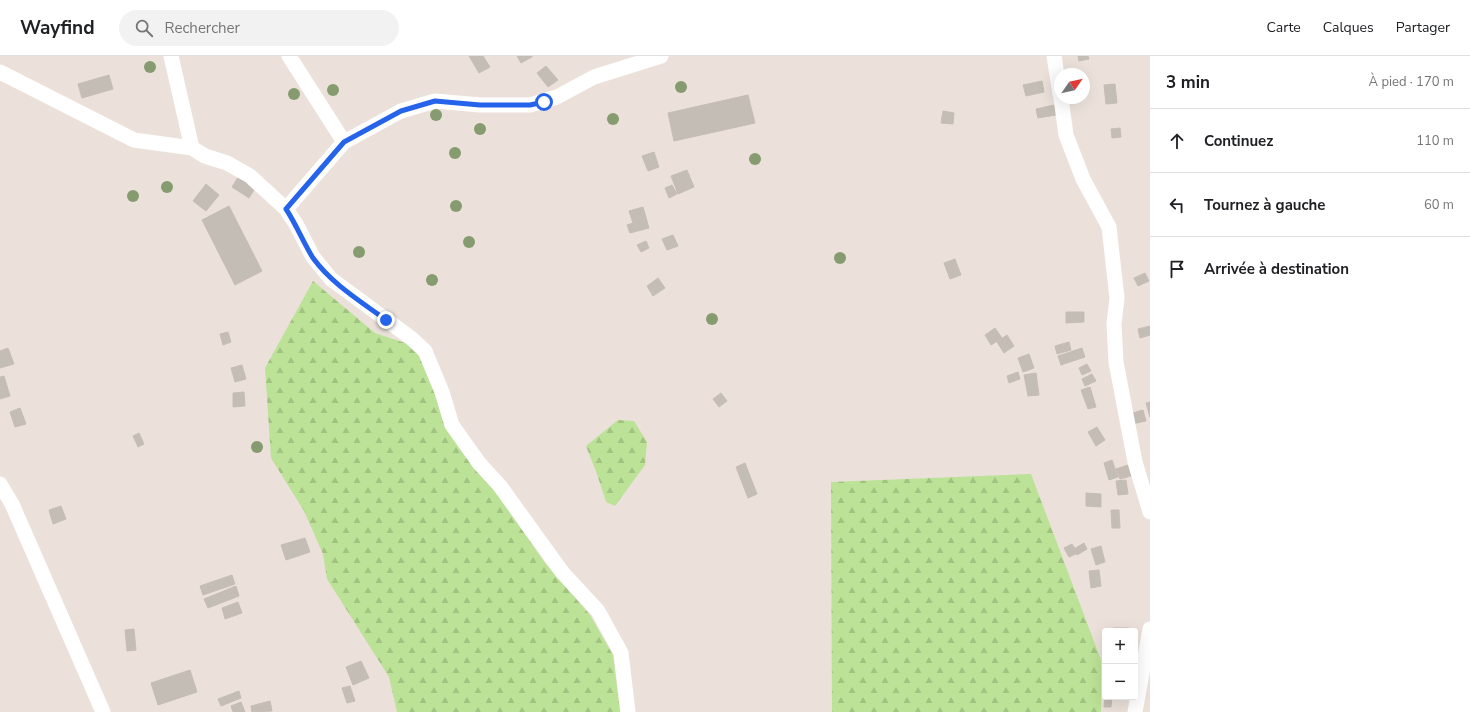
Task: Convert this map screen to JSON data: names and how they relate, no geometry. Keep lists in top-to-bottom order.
{
  "north": "top right",
  "page": {
    "header": "Wayfind",
    "search": "Rechercher",
    "nav": ["Carte", "Calques", "Partager"],
    "heading": ["3 min", "À pied · 170 m"],
    "list": [
      ["Continuez", "110 m"],
      ["Tournez à gauche", "60 m"],
      "Arrivée à destination"
    ],
    "map_buttons": ["+", "−"]
  }
}
